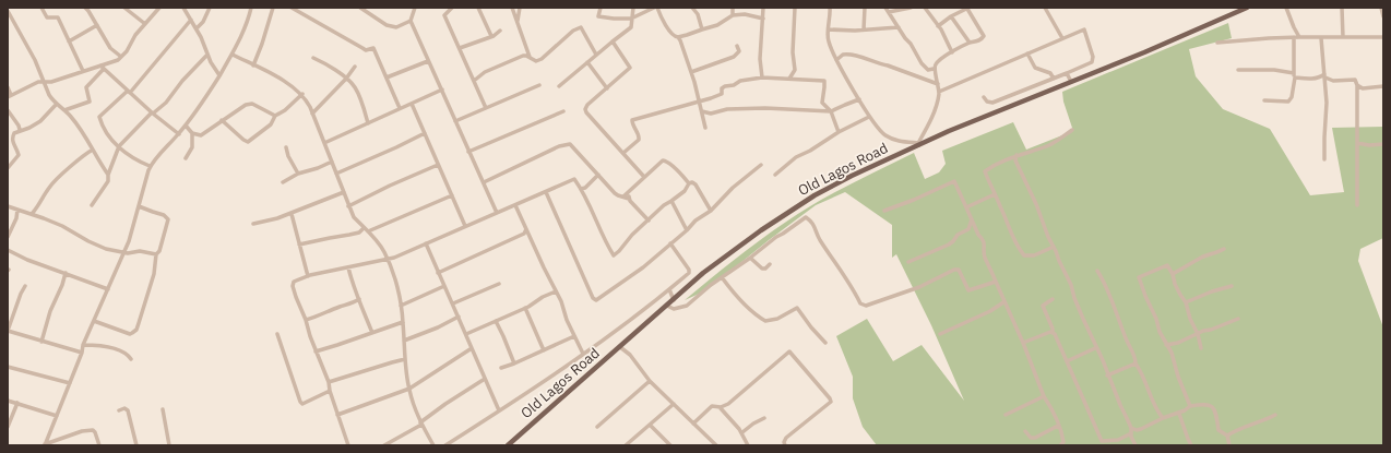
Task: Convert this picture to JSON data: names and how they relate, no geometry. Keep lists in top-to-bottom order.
{
  "streets": {
    "main road": ["Old Lagos Road"]
  }
}
